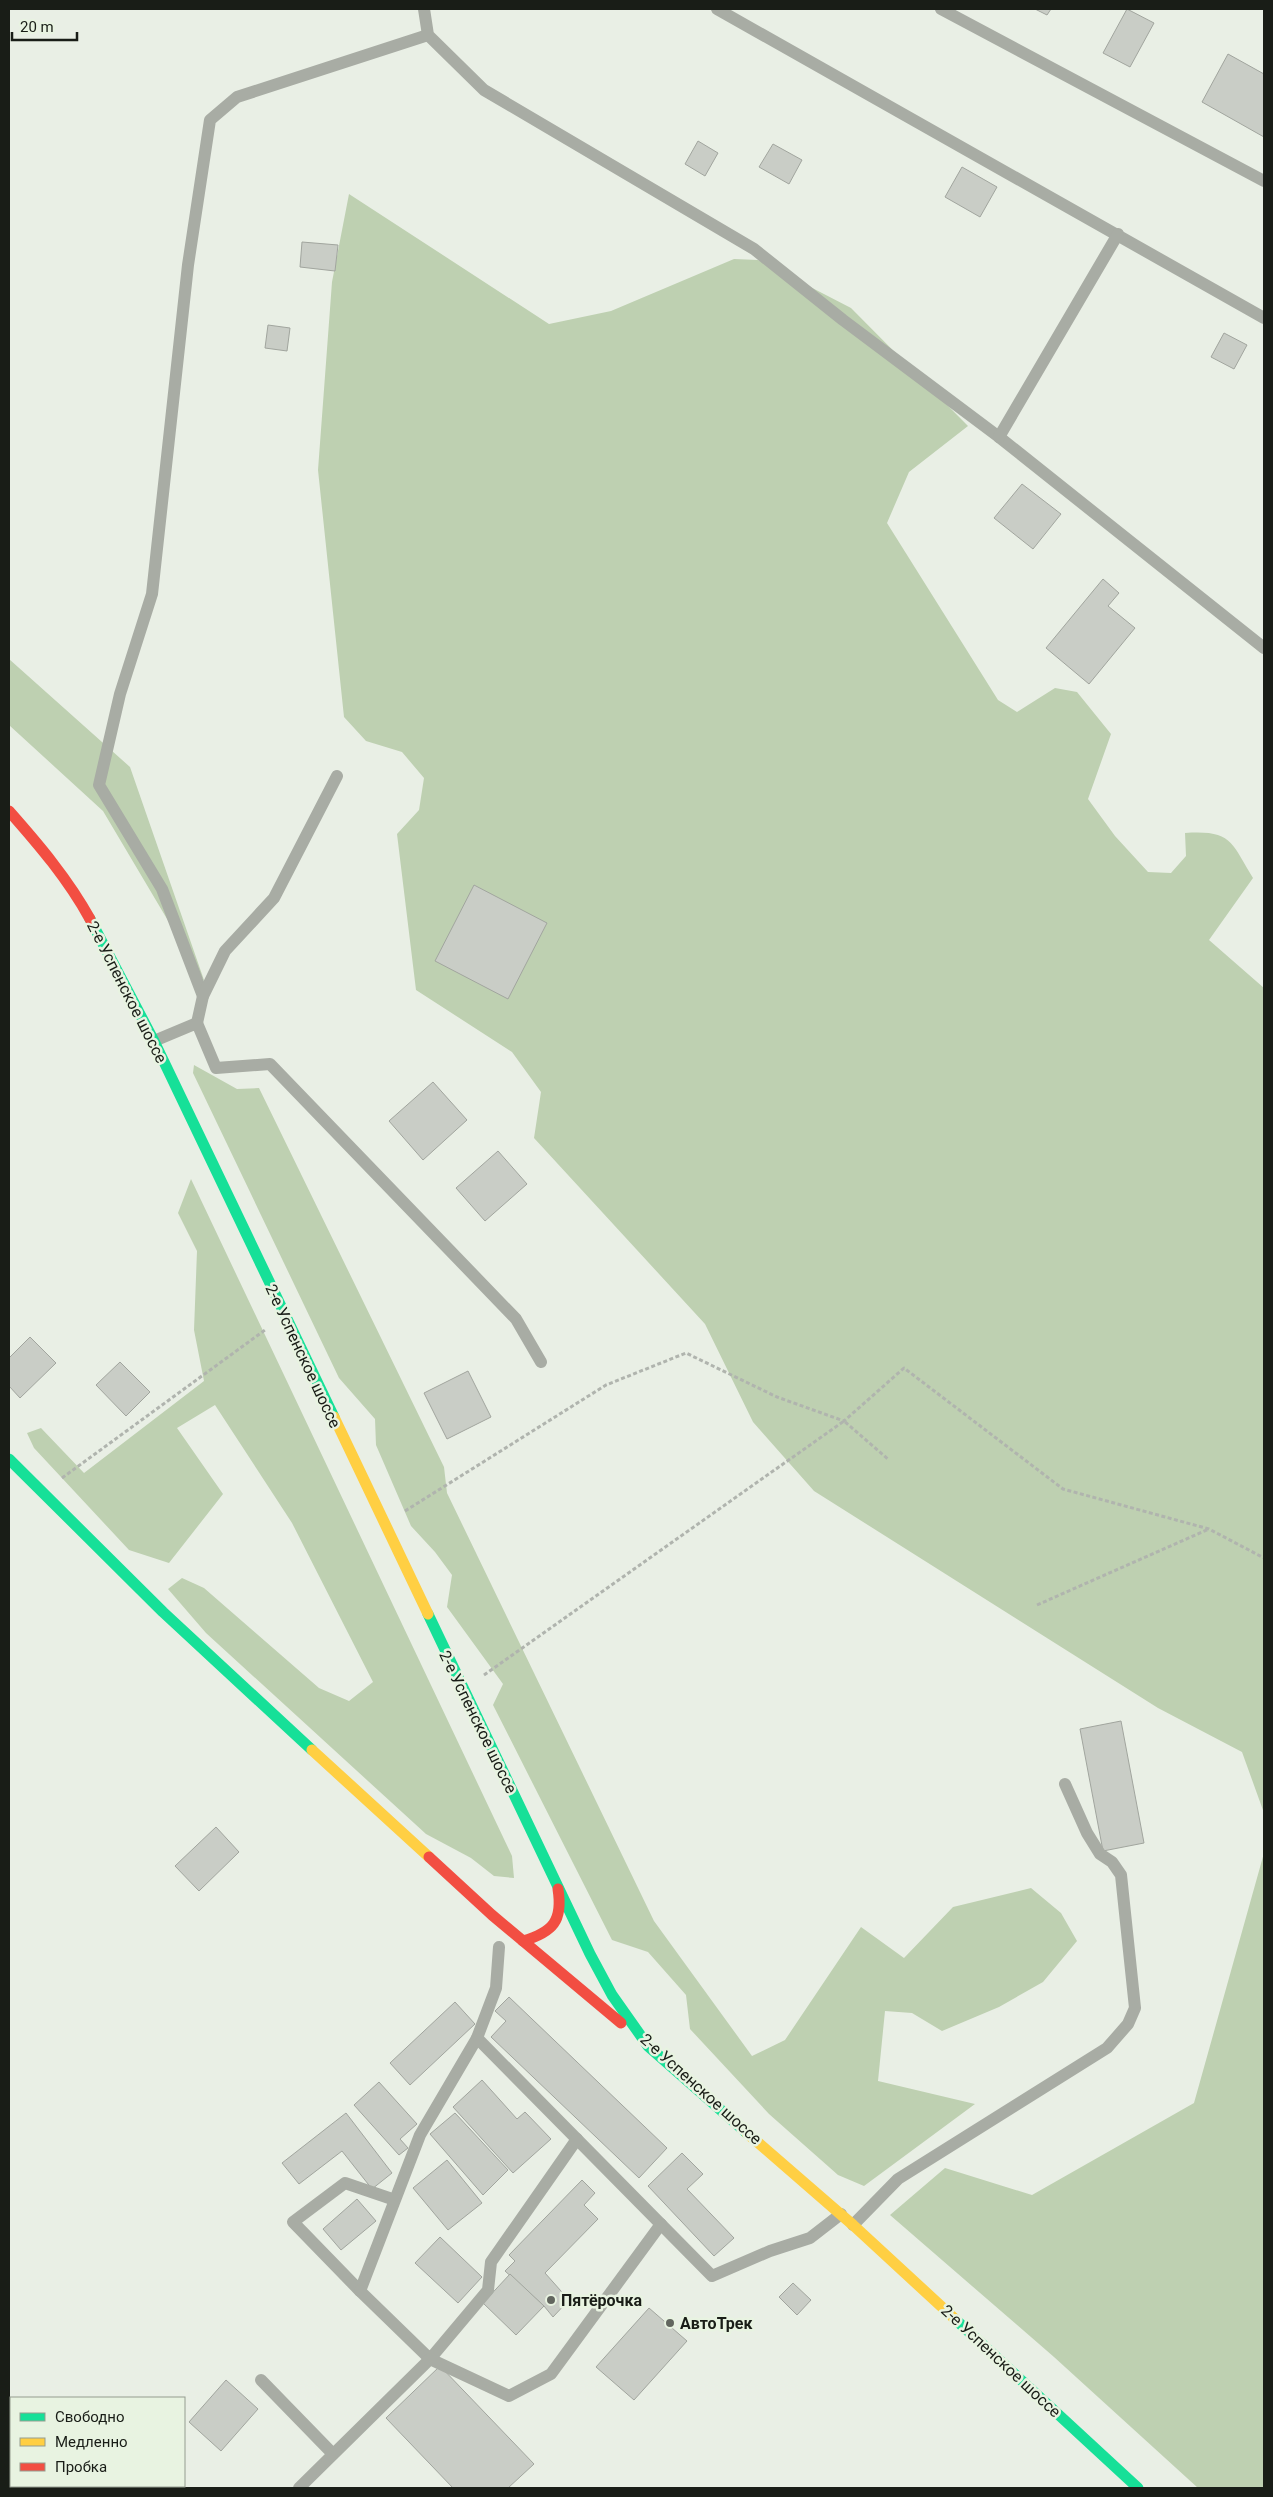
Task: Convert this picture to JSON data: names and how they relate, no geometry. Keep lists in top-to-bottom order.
{
  "streets": {
    "main road": ["2-е Успенское шоссе"]
  },
  "places": ["Пятёрочка", "АвтоТрек"],
  "legend": ["Свободно", "Медленно", "Пробка"],
  "scale_bar": "20 m"
}
